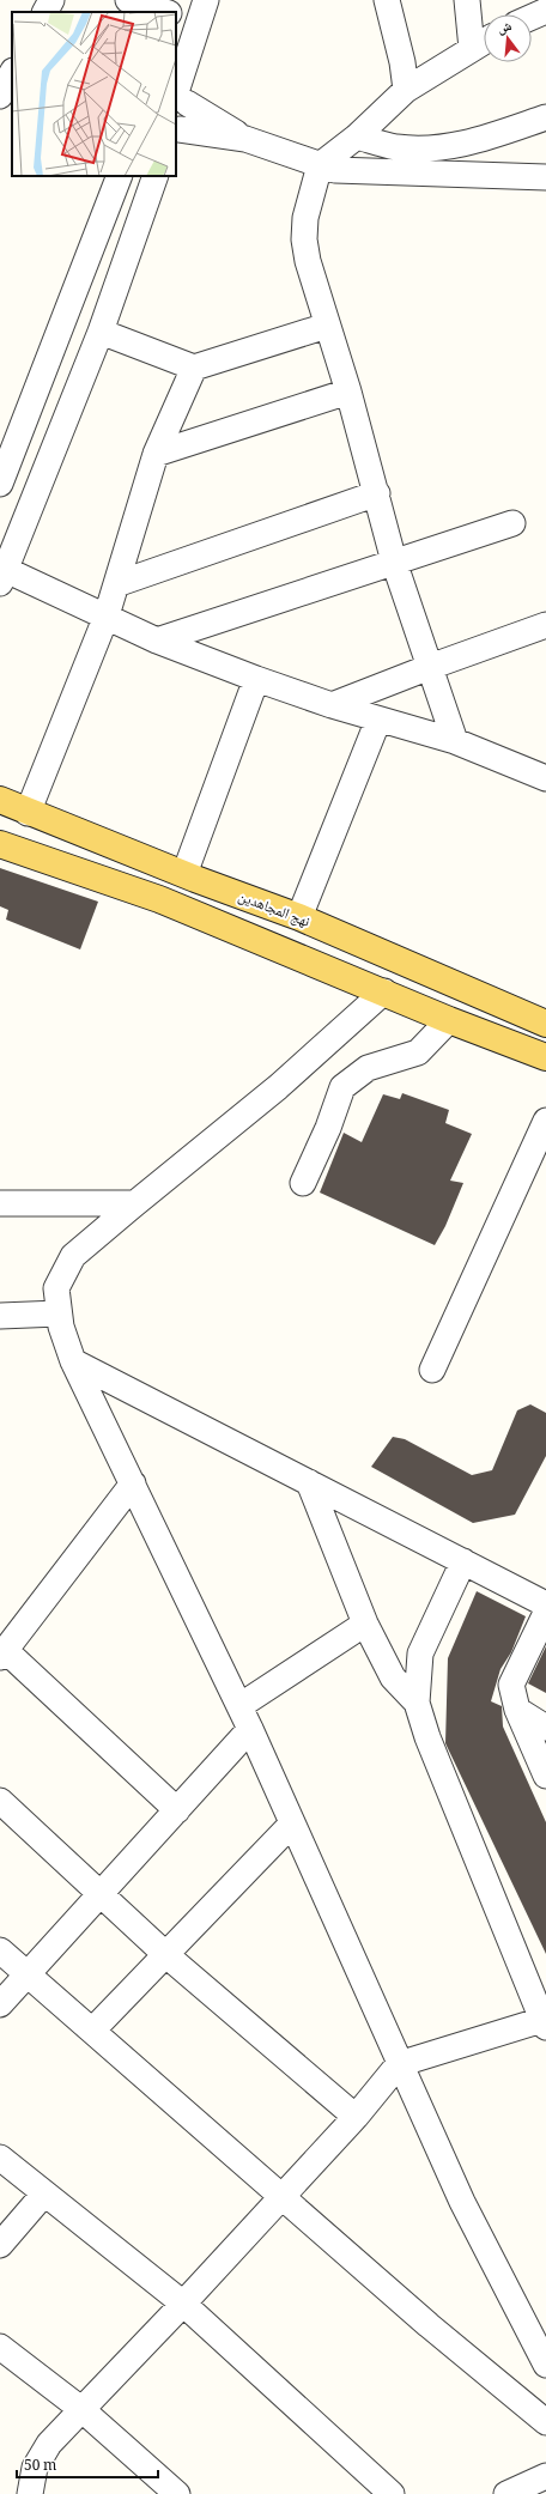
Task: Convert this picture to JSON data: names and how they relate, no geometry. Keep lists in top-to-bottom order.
{
  "streets": {
    "main road": ["نهج المجاهدين"]
  },
  "scale_bar": "50 m",
  "north": "top"
}
